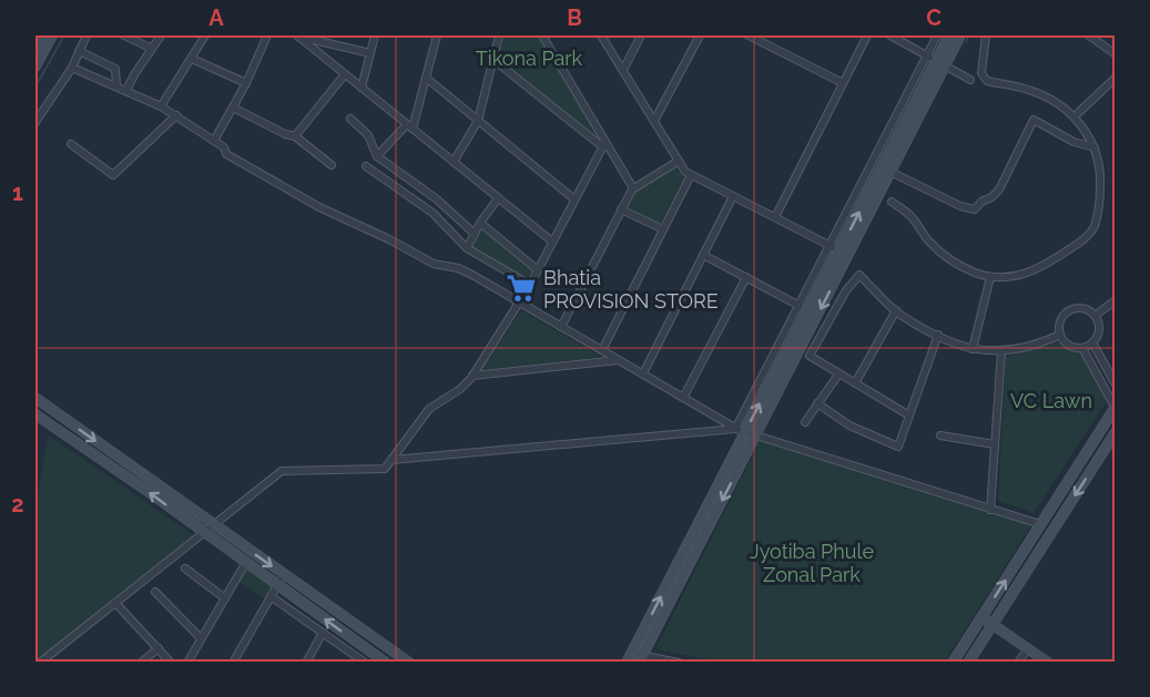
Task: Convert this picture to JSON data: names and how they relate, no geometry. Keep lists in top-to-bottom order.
{
  "parks": ["Tikona Park", "VC Lawn", "Jyotiba Phule Zonal Park"],
  "places": {
    "supermarket": ["Bhatia PROVISION STORE"]
  },
  "grid": {
    "columns": ["A", "B", "C"],
    "rows": ["1", "2"]
  }
}
